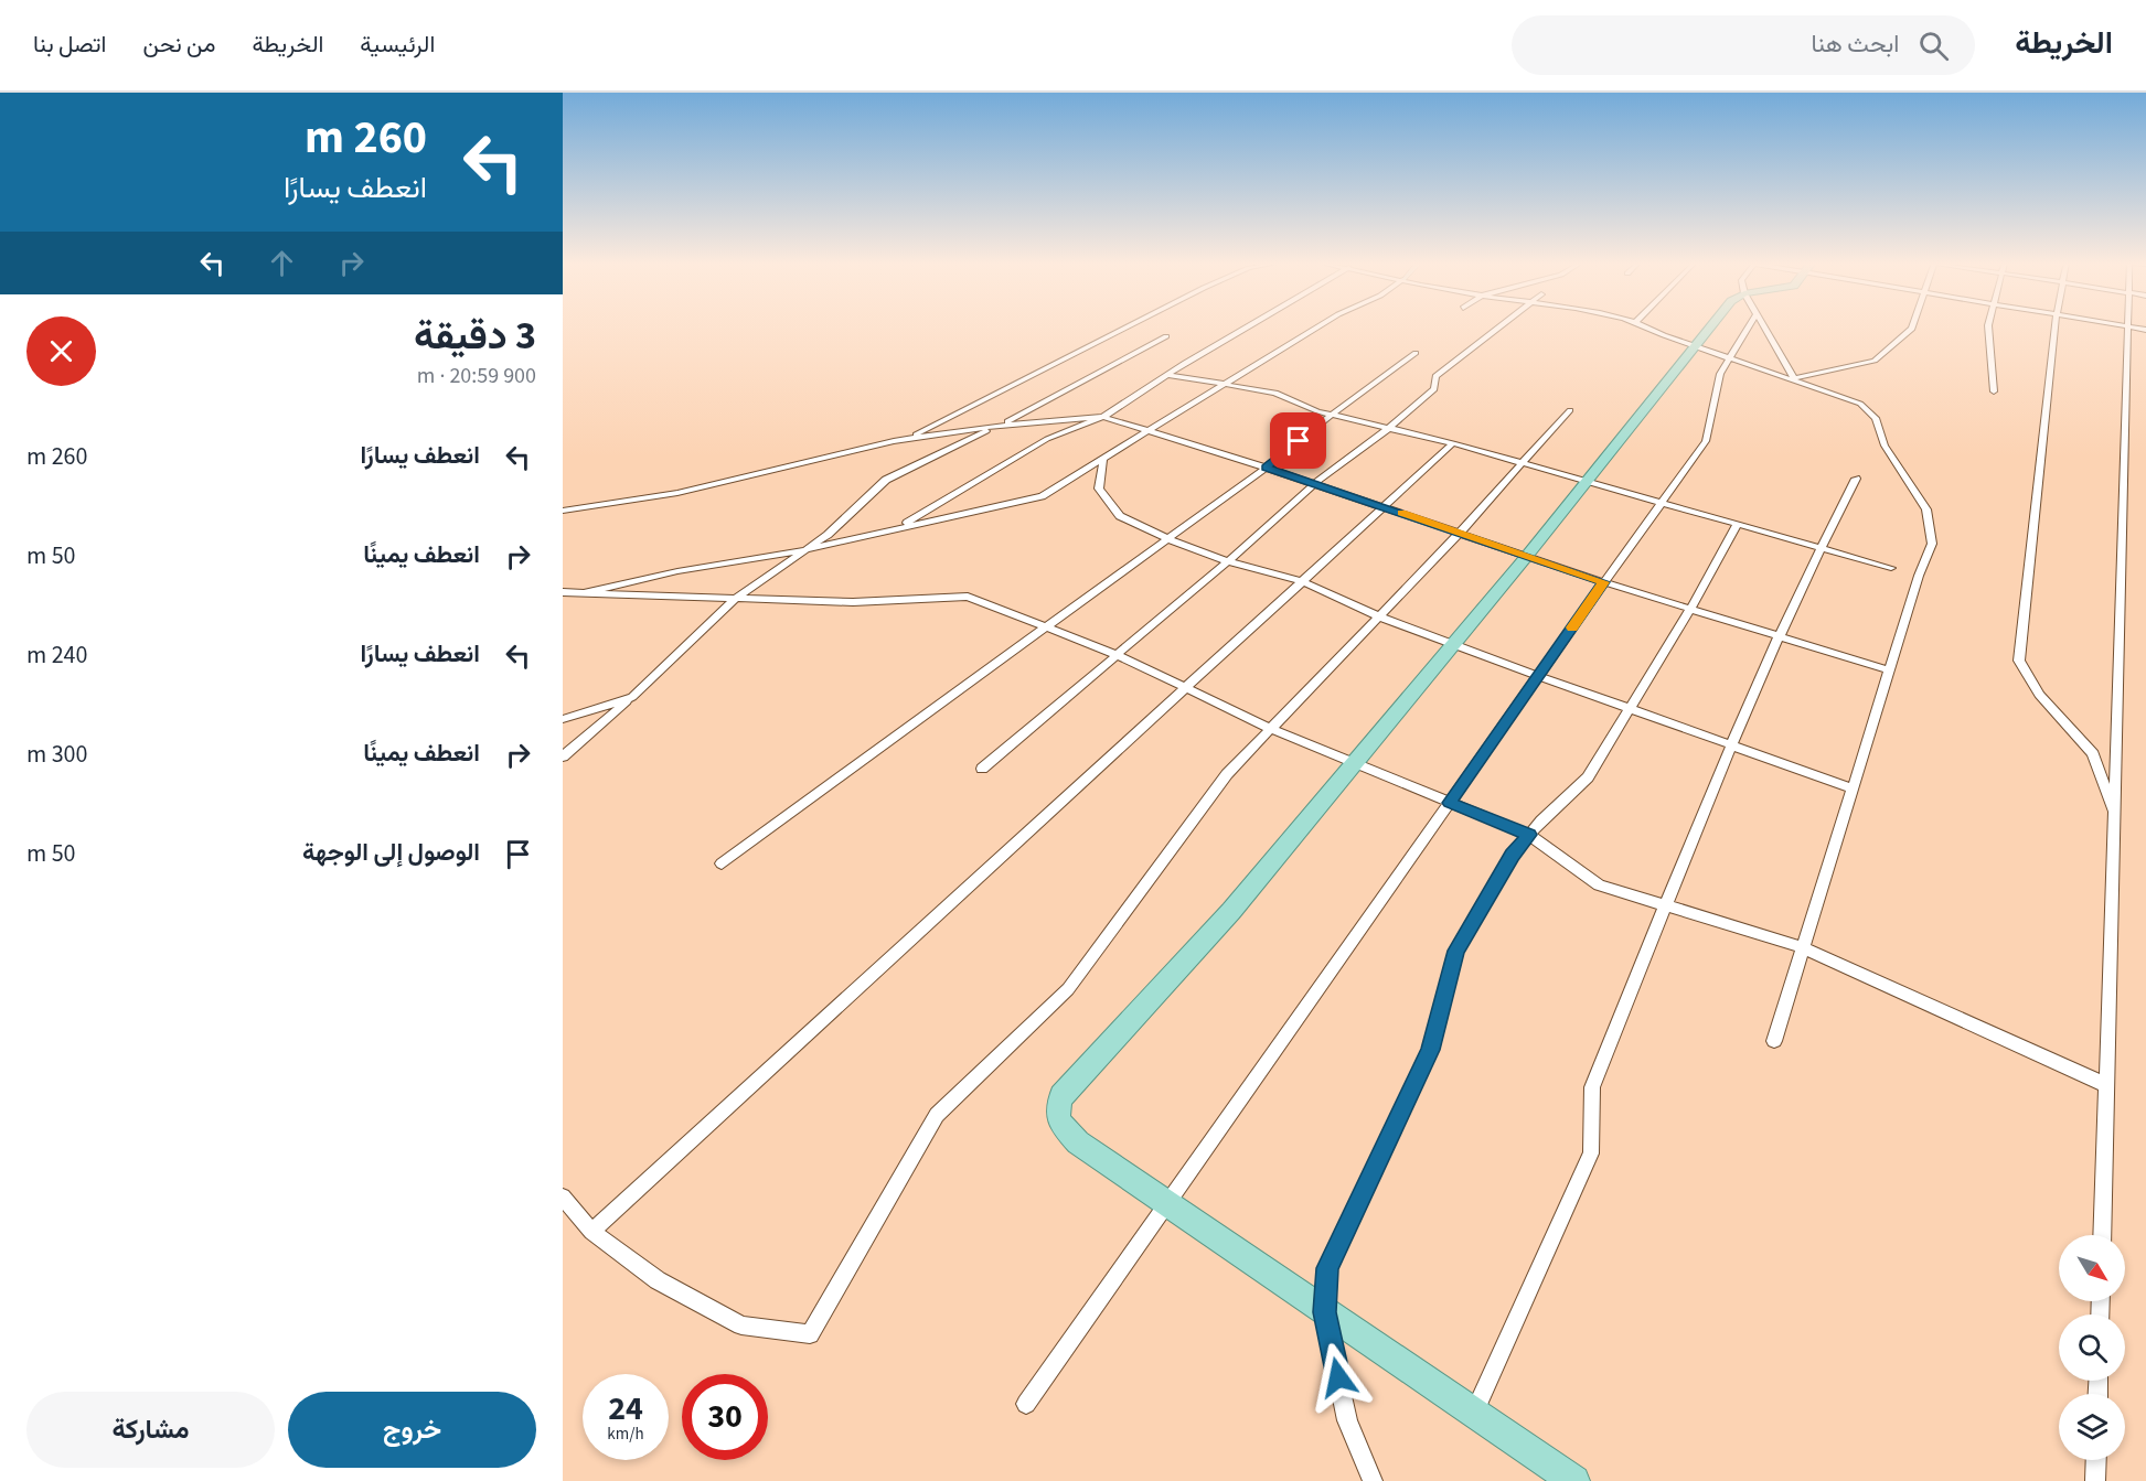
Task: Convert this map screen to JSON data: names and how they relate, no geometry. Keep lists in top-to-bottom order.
{
  "north": "bottom right",
  "page": {
    "header": "الخريطة",
    "search": "ابحث هنا",
    "nav": [
      "الرئيسية",
      "الخريطة",
      "من نحن",
      "اتصل بنا"
    ],
    "turn": ["260 m", "انعطف يسارًا"],
    "heading": ["3 دقيقة", "900 m · 20:59"],
    "list": [
      {
        "name": "انعطف يسارًا",
        "value": "260 m"
      },
      {
        "name": "انعطف يمينًا",
        "value": "50 m"
      },
      {
        "name": "انعطف يسارًا",
        "value": "240 m"
      },
      {
        "name": "انعطف يمينًا",
        "value": "300 m"
      },
      {
        "name": "الوصول إلى الوجهة",
        "value": "50 m"
      }
    ],
    "speed": "24 km/h",
    "limit": "30",
    "buttons": ["خروج", "مشاركة"]
  }
}
